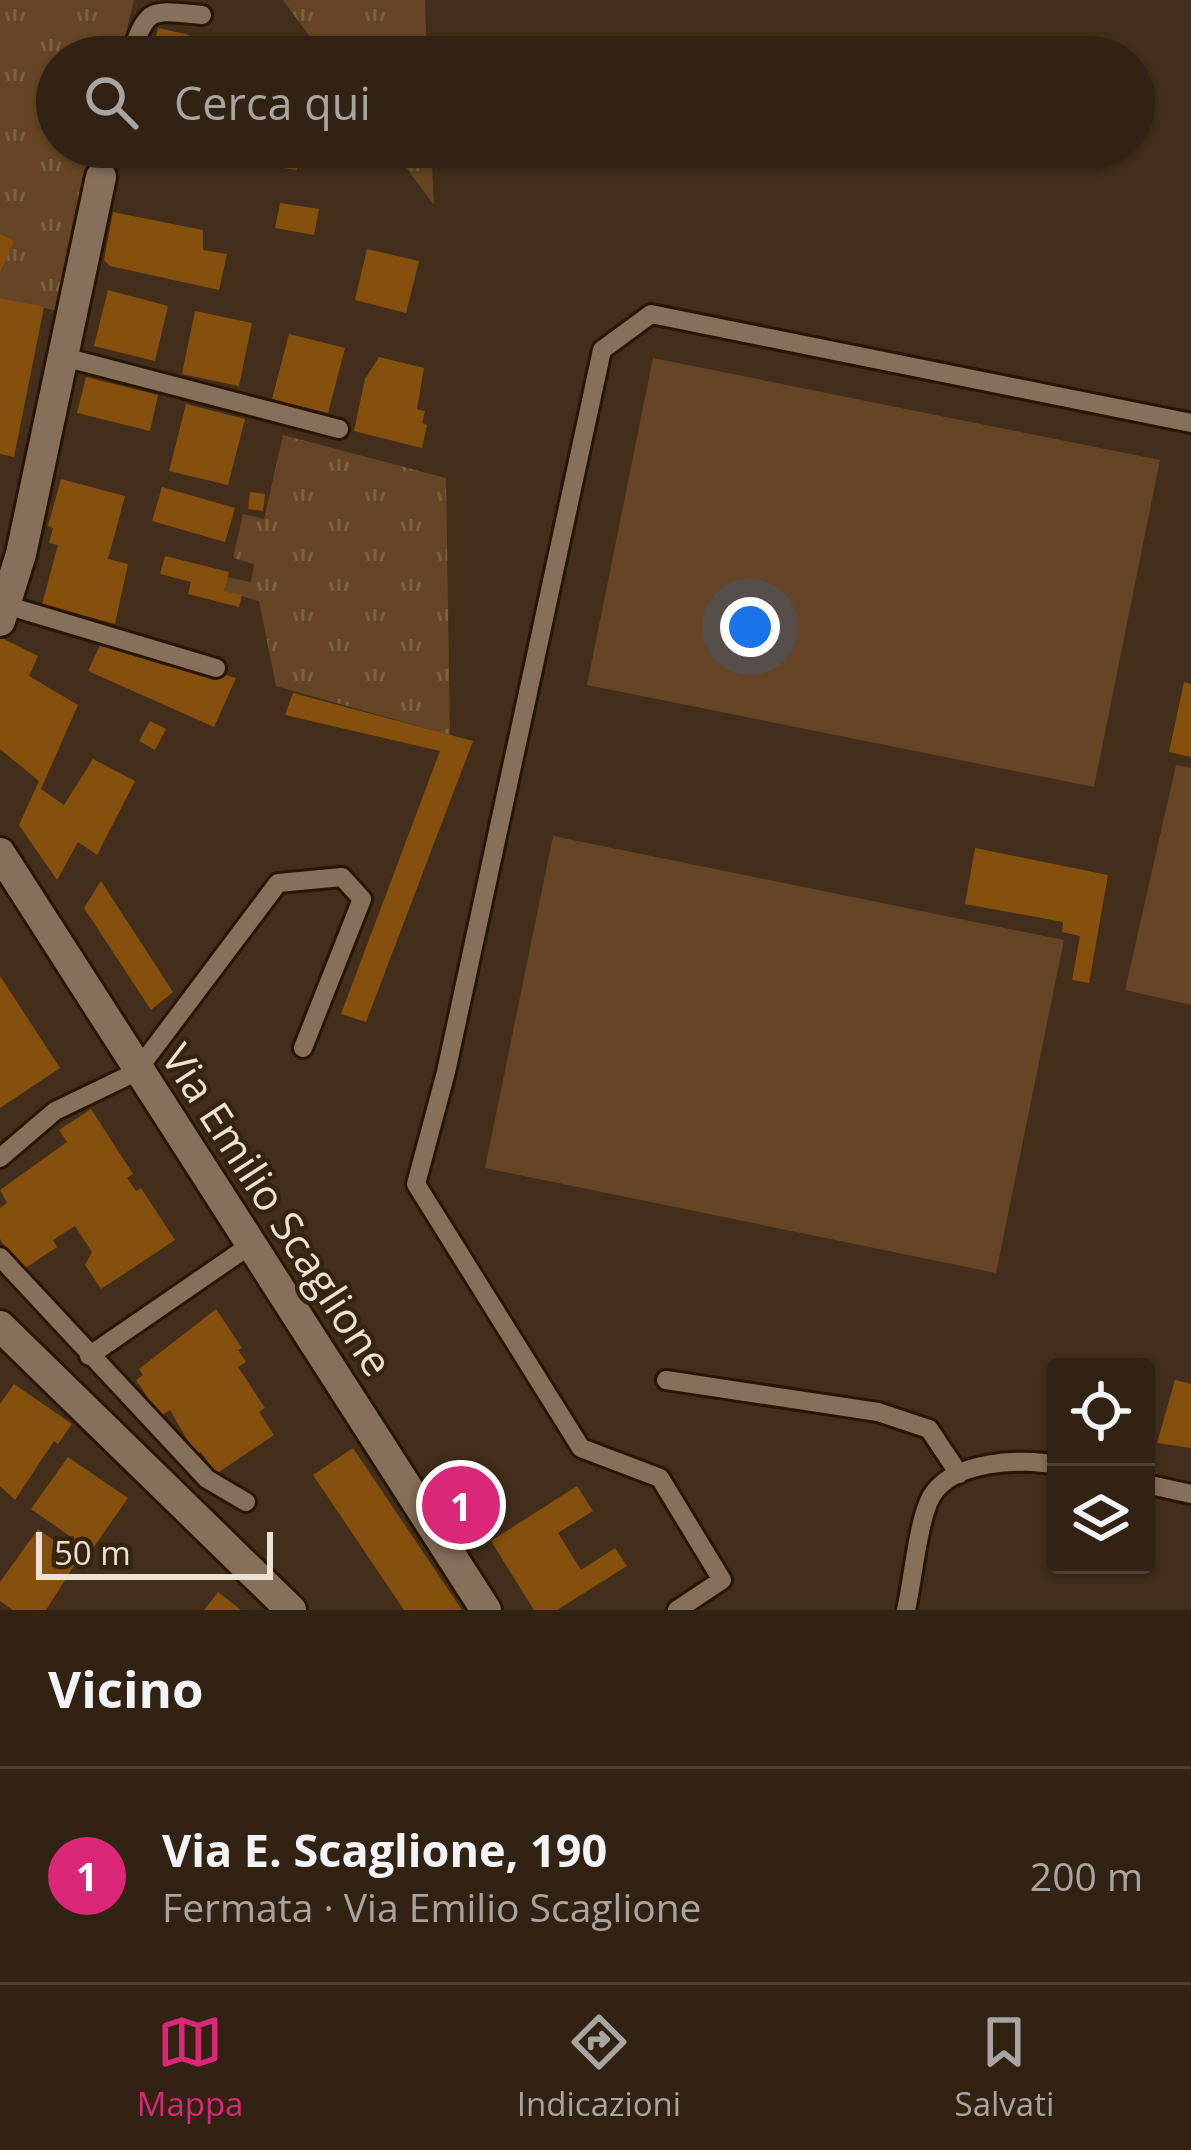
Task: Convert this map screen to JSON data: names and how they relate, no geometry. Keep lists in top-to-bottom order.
{
  "streets": {
    "main road": ["Via Emilio Scaglione"]
  },
  "scale_bar": "50 m",
  "page": {
    "search": "Cerca qui",
    "pins": "1",
    "scale": "50 m",
    "heading": "Vicino",
    "list": [
      {
        "mark": "1",
        "name": "Via E. Scaglione, 190",
        "note": "Fermata · Via Emilio Scaglione",
        "value": "200 m"
      }
    ],
    "nav": ["Mappa", "Indicazioni", "Salvati"]
  }
}
